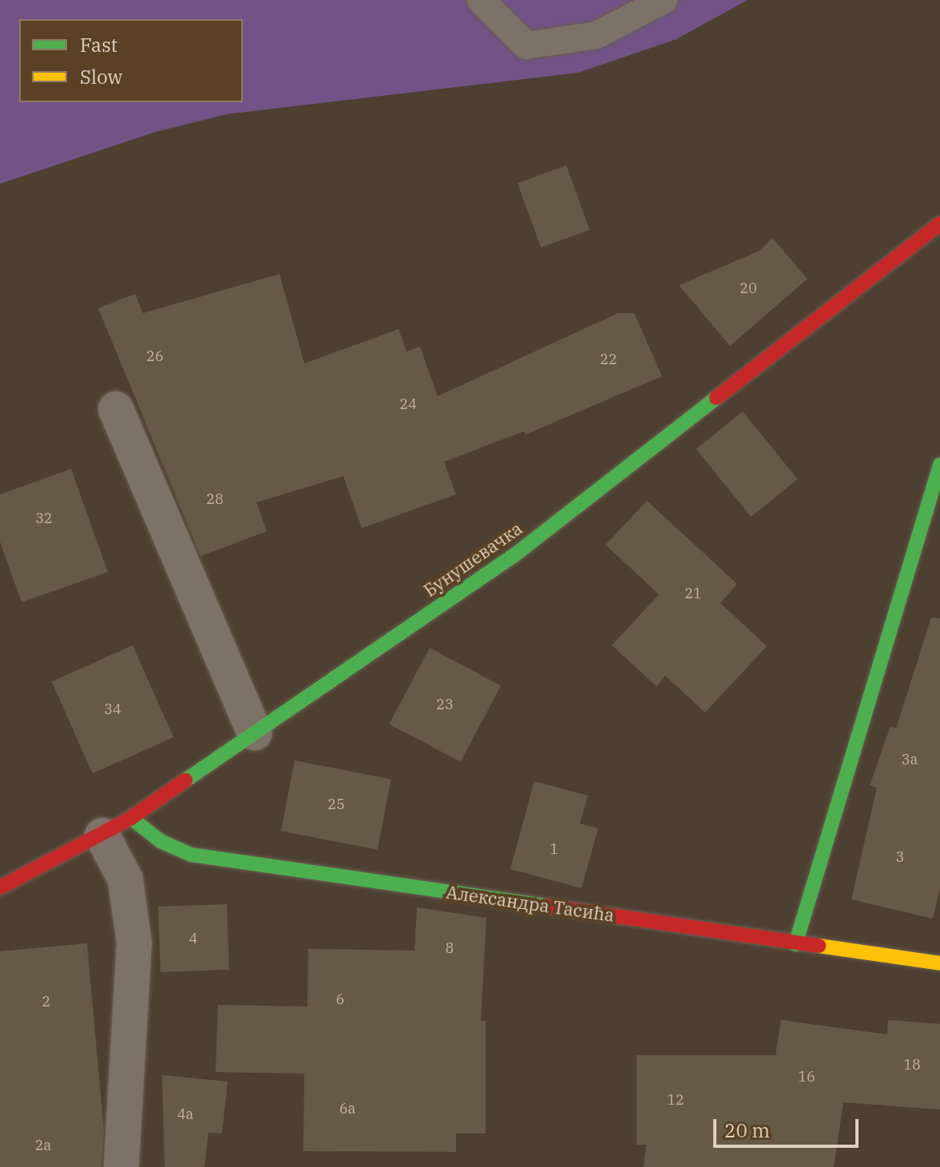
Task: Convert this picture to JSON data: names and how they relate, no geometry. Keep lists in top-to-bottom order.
{
  "streets": {
    "street": ["Бунушевачка", "Александра Тасића"]
  },
  "crossings": [
    ["Бунушевачка", "Александра Тасића"]
  ],
  "house_numbers": [
    "20",
    "26",
    "22",
    "24",
    "28",
    "32",
    "21",
    "23",
    "34",
    "3a",
    "25",
    "1",
    "3",
    "4",
    "8",
    "6",
    "2",
    "18",
    "16",
    "12",
    "6a",
    "4a",
    "2a"
  ],
  "legend": ["Fast", "Slow"],
  "scale_bar": "20 m"
}
